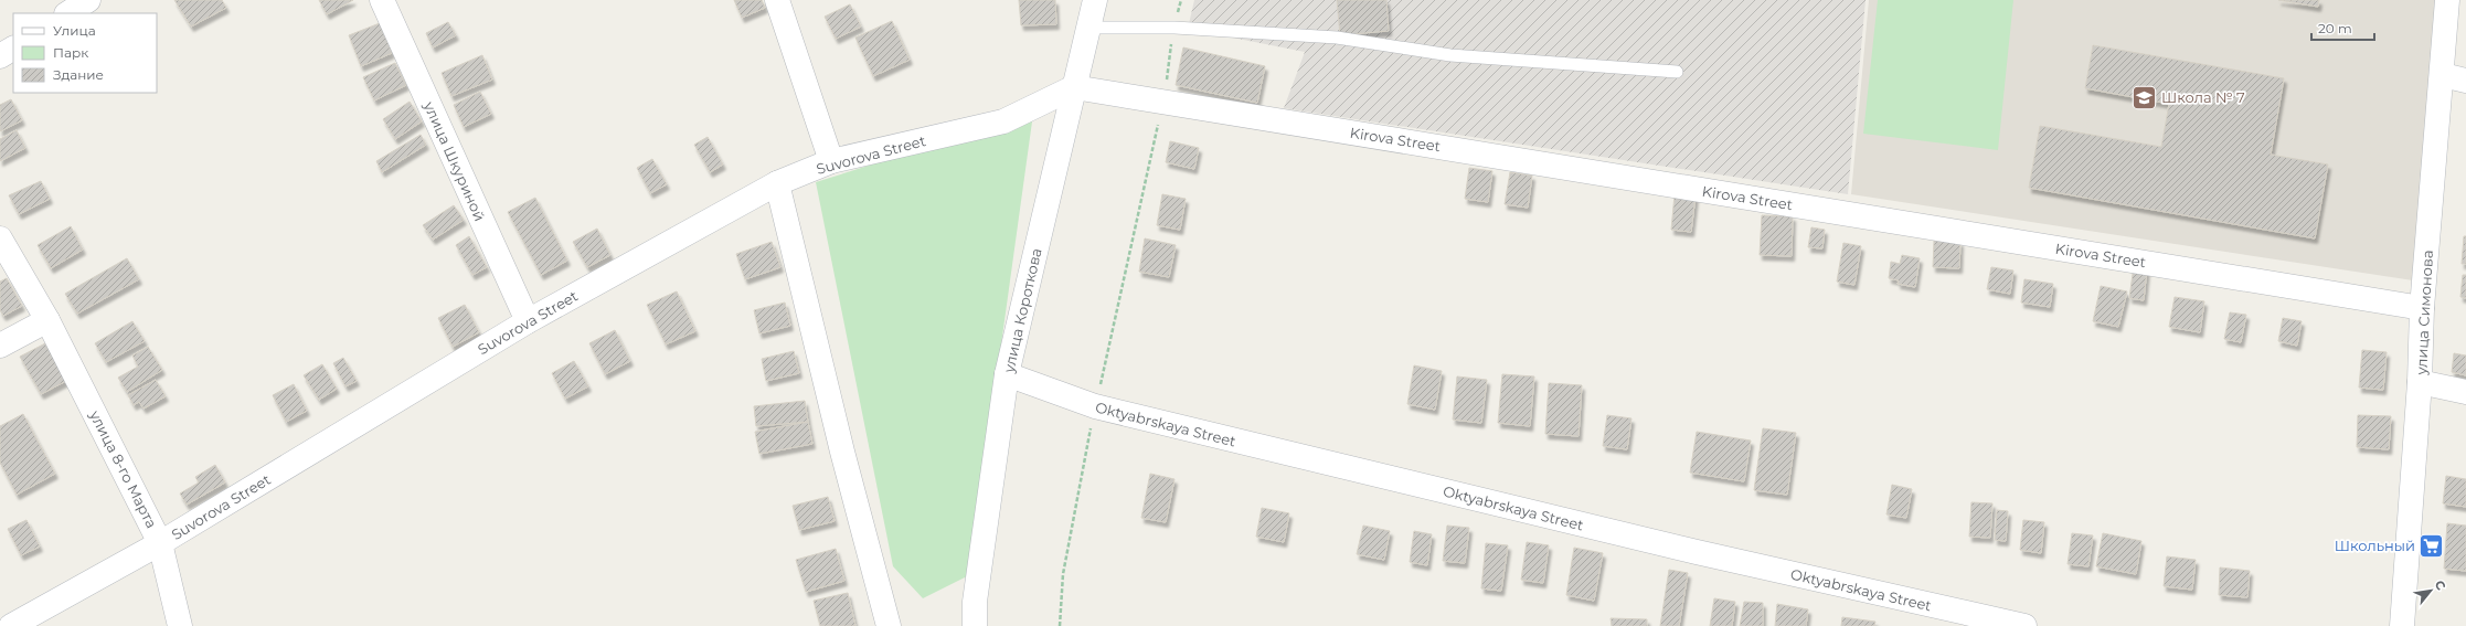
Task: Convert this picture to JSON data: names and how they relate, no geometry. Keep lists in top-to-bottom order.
{
  "streets": {
    "street": [
      "Kirova Street",
      "Suvorova Street",
      "улица Шкуриной",
      "улица Короткова",
      "улица Симонова",
      "Oktyabrskaya Street",
      "улица 8-го Марта"
    ]
  },
  "crossings": [
    ["Kirova Street", "Suvorova Street"],
    ["Kirova Street", "улица Короткова"],
    ["Kirova Street", "улица Симонова"],
    ["Suvorova Street", "улица Шкуриной"],
    ["Suvorova Street", "улица Короткова"],
    ["Suvorova Street", "улица 8-го Марта"],
    ["улица Короткова", "Oktyabrskaya Street"]
  ],
  "places": {
    "school or university": ["Школа № 7"],
    "supermarket": ["Школьный"]
  },
  "legend": ["Улица", "Парк", "Здание"],
  "scale_bar": "20 m",
  "north": "top right"
}
